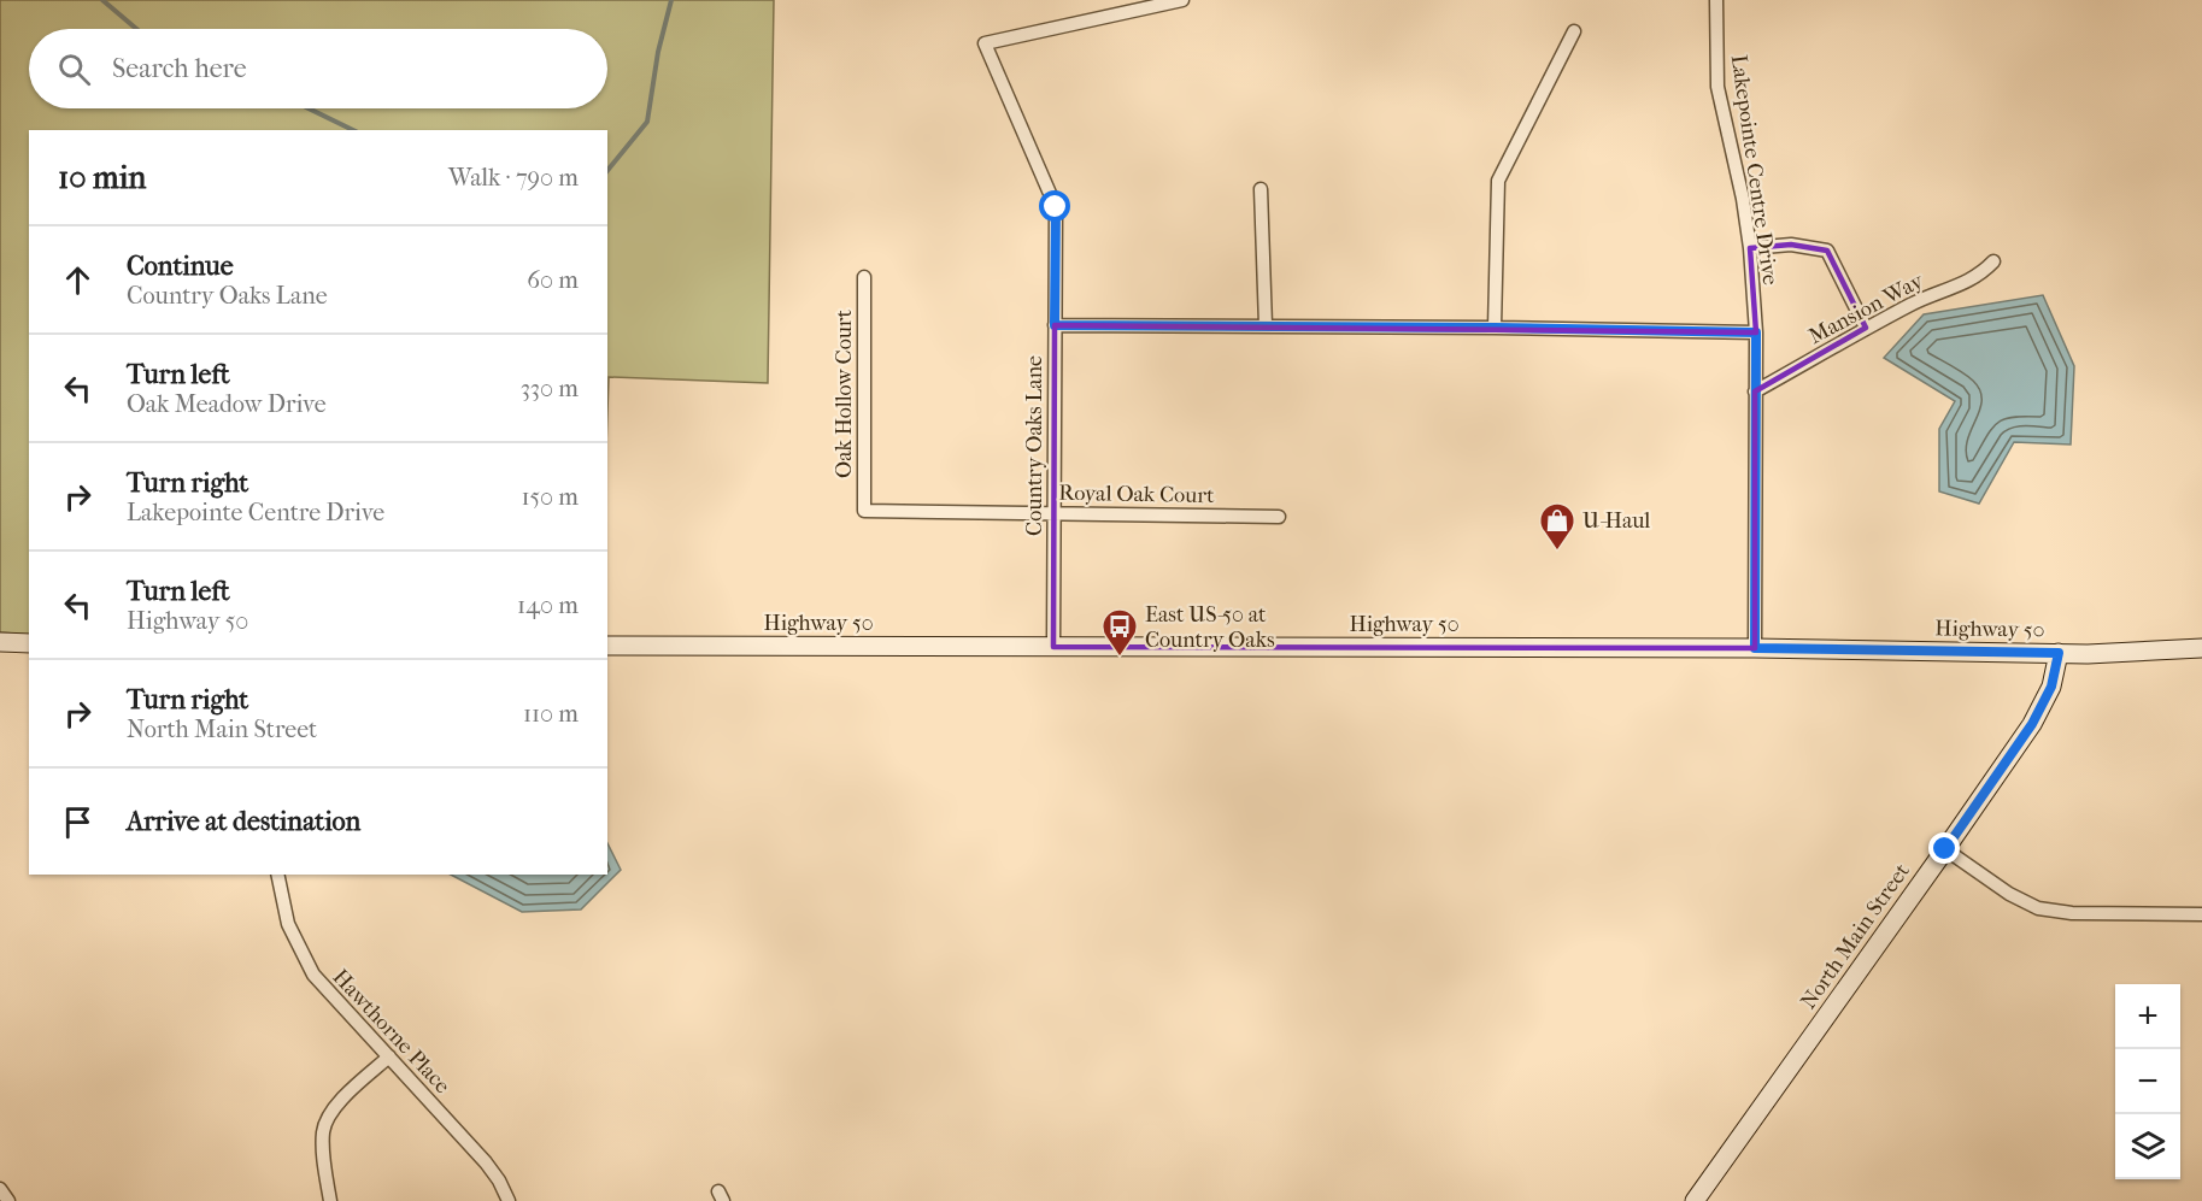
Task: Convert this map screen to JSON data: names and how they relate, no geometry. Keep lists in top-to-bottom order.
{
  "streets": {
    "main road": ["Highway 50", "North Main Street"],
    "street": [
      "Lakepointe Centre Drive",
      "Mansion Way",
      "Oak Hollow Court",
      "Country Oaks Lane",
      "Royal Oak Court",
      "Hawthorne Place"
    ]
  },
  "crossings": [
    ["Lakepointe Centre Drive", "Mansion Way"],
    ["Lakepointe Centre Drive", "Highway 50"],
    ["Oak Hollow Court", "Royal Oak Court"],
    ["Country Oaks Lane", "Royal Oak Court"],
    ["Country Oaks Lane", "Highway 50"],
    ["Highway 50", "North Main Street"]
  ],
  "places": {
    "shop": ["U-Haul"],
    "bus stop": ["East US-50 at Country Oaks"]
  },
  "page": {
    "search": "Search here",
    "heading": ["10 min", "Walk · 790 m"],
    "list": [
      ["Continue", "Country Oaks Lane", "60 m"],
      ["Turn left", "Oak Meadow Drive", "330 m"],
      ["Turn right", "Lakepointe Centre Drive", "150 m"],
      ["Turn left", "Highway 50", "140 m"],
      ["Turn right", "North Main Street", "110 m"],
      "Arrive at destination"
    ],
    "map_buttons": ["+", "−"]
  }
}
